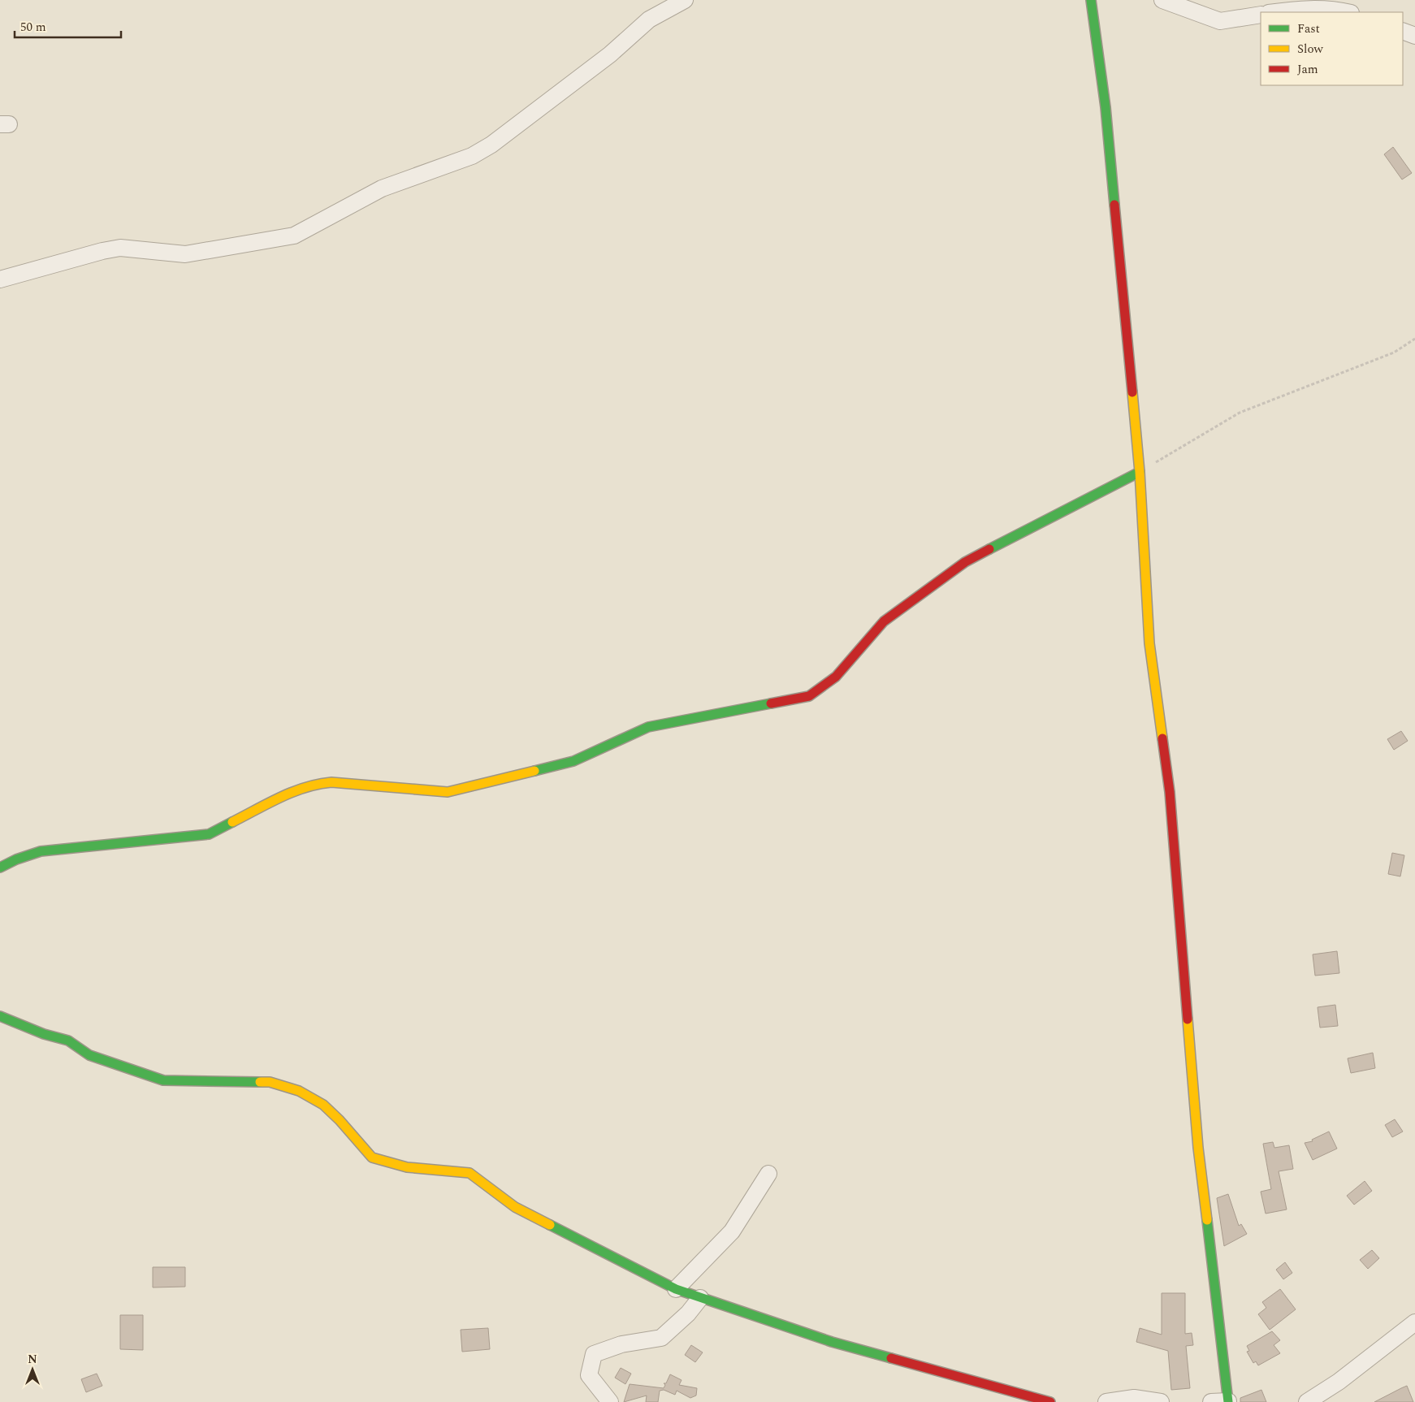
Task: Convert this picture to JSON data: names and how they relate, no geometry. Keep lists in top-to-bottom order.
{
  "legend": ["Fast", "Slow", "Jam"],
  "scale_bar": "50 m",
  "north": "top"
}
